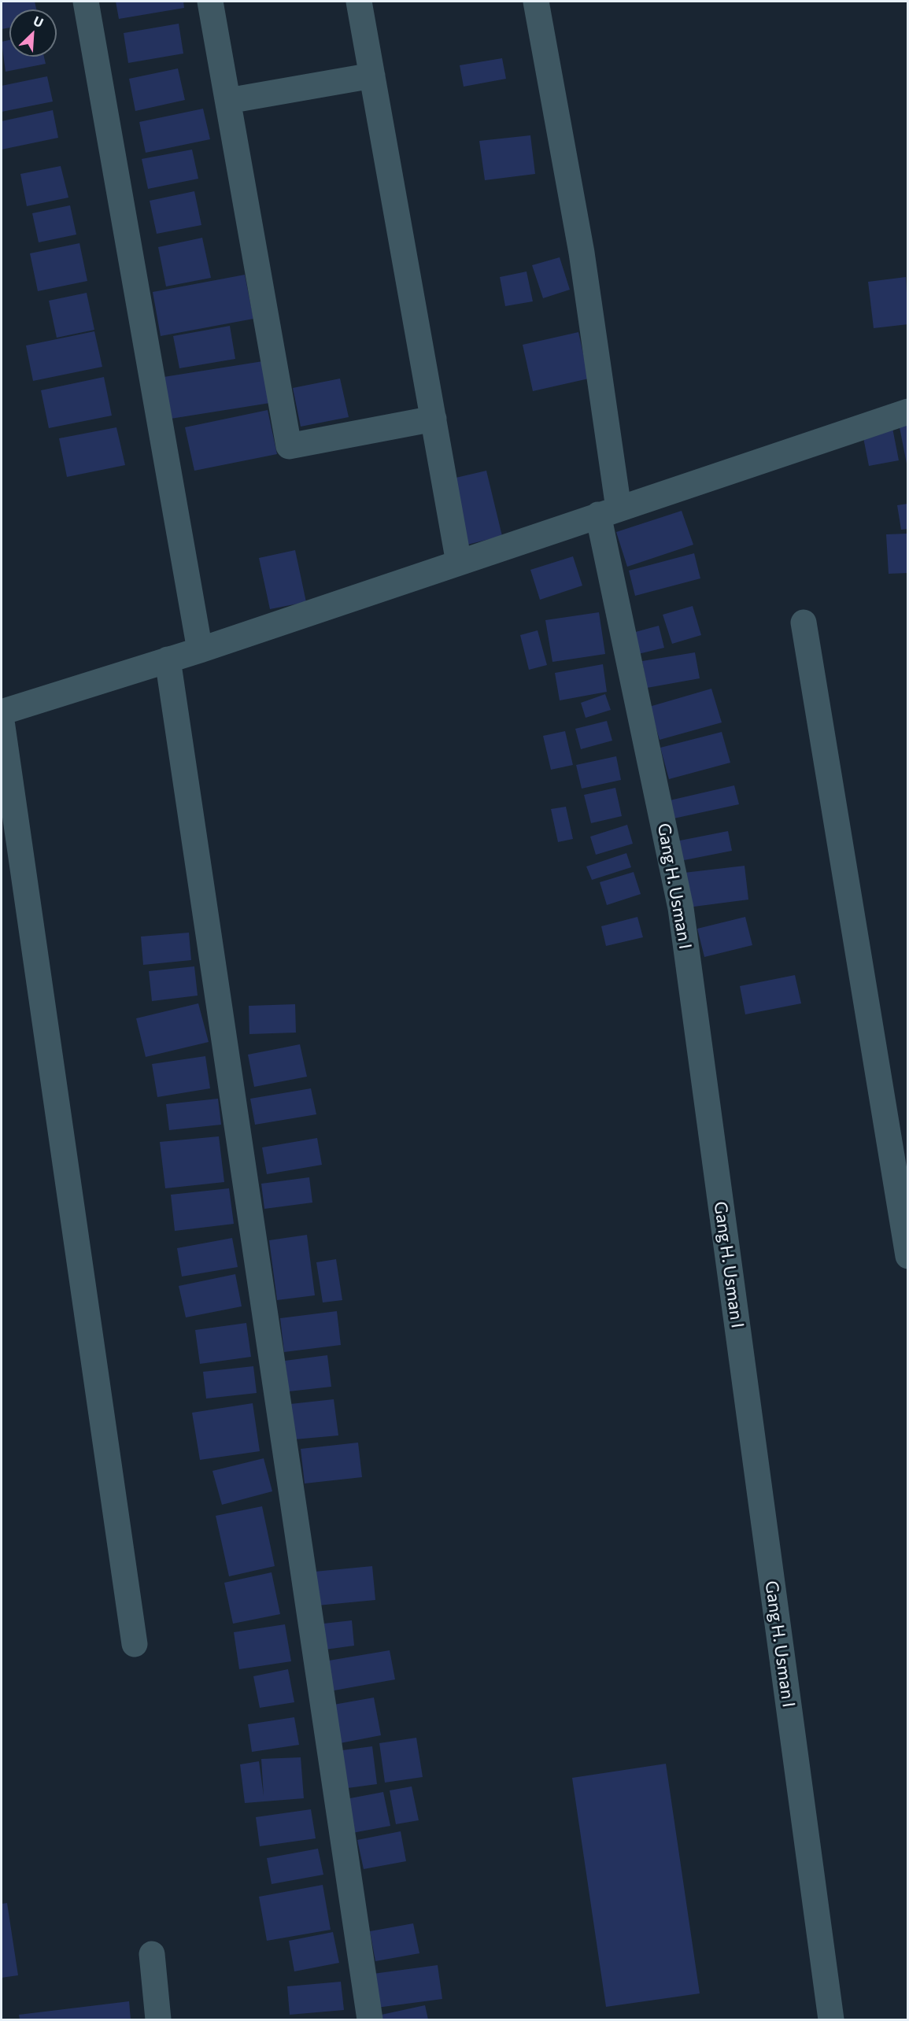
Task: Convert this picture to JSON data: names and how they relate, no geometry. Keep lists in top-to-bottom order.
{
  "streets": {
    "street": ["Gang H. Usman I"]
  },
  "north": "top right"
}
